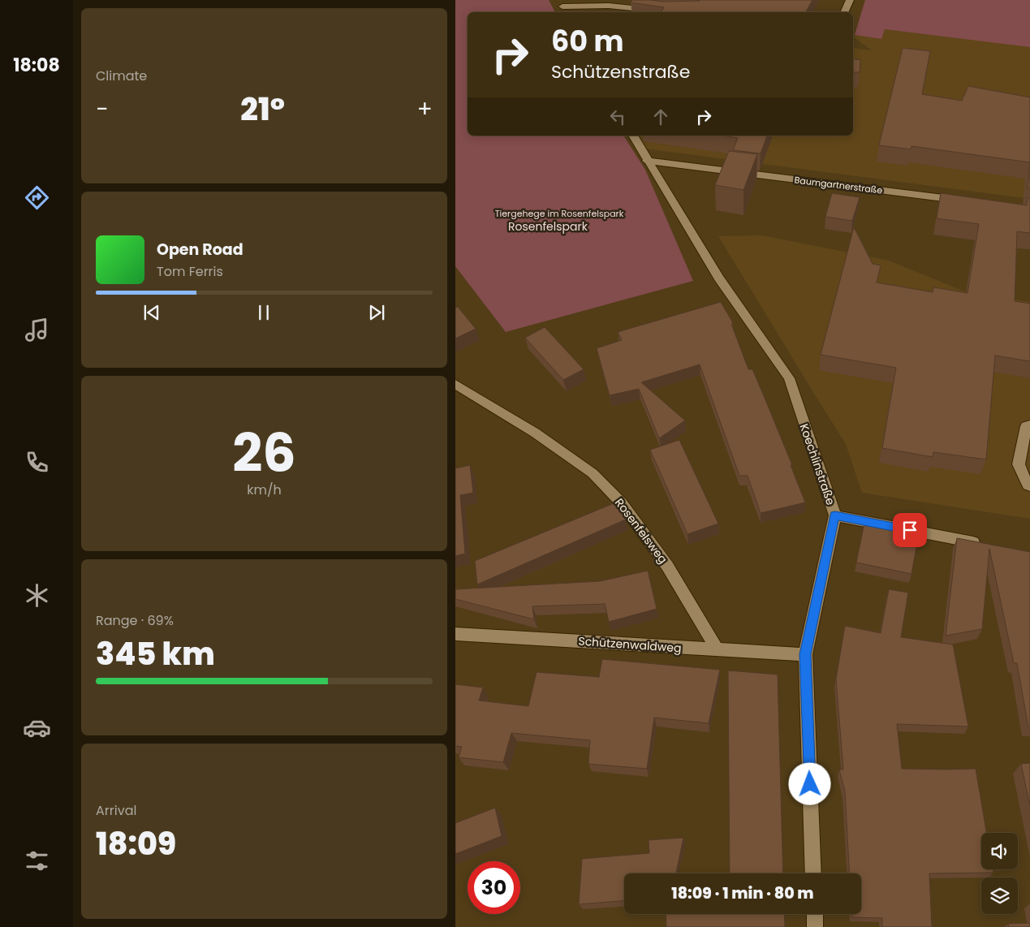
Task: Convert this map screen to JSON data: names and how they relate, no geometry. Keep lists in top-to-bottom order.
{
  "streets": {
    "street": [
      "Baumgartnerstraße",
      "Koechlinstraße",
      "Rosenfelsweg",
      "Schützenwaldweg"
    ]
  },
  "crossings": [
    ["Baumgartnerstraße", "Koechlinstraße"],
    ["Koechlinstraße", "Schützenwaldweg"],
    ["Rosenfelsweg", "Schützenwaldweg"]
  ],
  "parks": ["Tiergehege im Rosenfelspark", "Rosenfelspark"],
  "page": {
    "tabs": "18:08",
    "tile": [
      "Climate",
      ["26", "km/h"],
      ["Range · 69%", "345 km"],
      ["Arrival", "18:09"]
    ],
    "turn": ["60 m", "Schützenstraße"],
    "heat": ["−", "21°", "+"],
    "song": ["Open Road", "Tom Ferris"],
    "limit": "30",
    "trip": "18:09 · 1 min · 80 m"
  }
}
